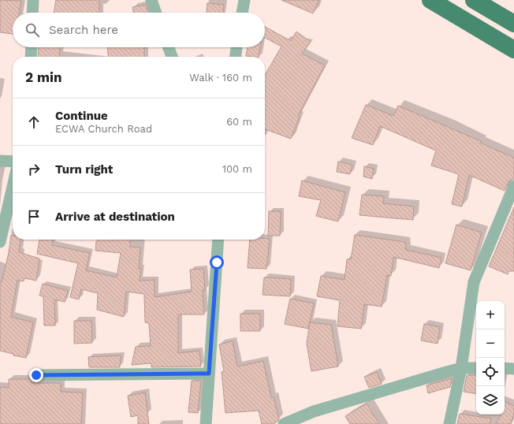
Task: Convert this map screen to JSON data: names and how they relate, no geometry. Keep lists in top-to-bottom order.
{
  "page": {
    "search": "Search here",
    "heading": ["2 min", "Walk · 160 m"],
    "list": [
      ["Continue", "ECWA Church Road", "60 m"],
      ["Turn right", "100 m"],
      "Arrive at destination"
    ],
    "map_buttons": ["+", "−"]
  }
}
